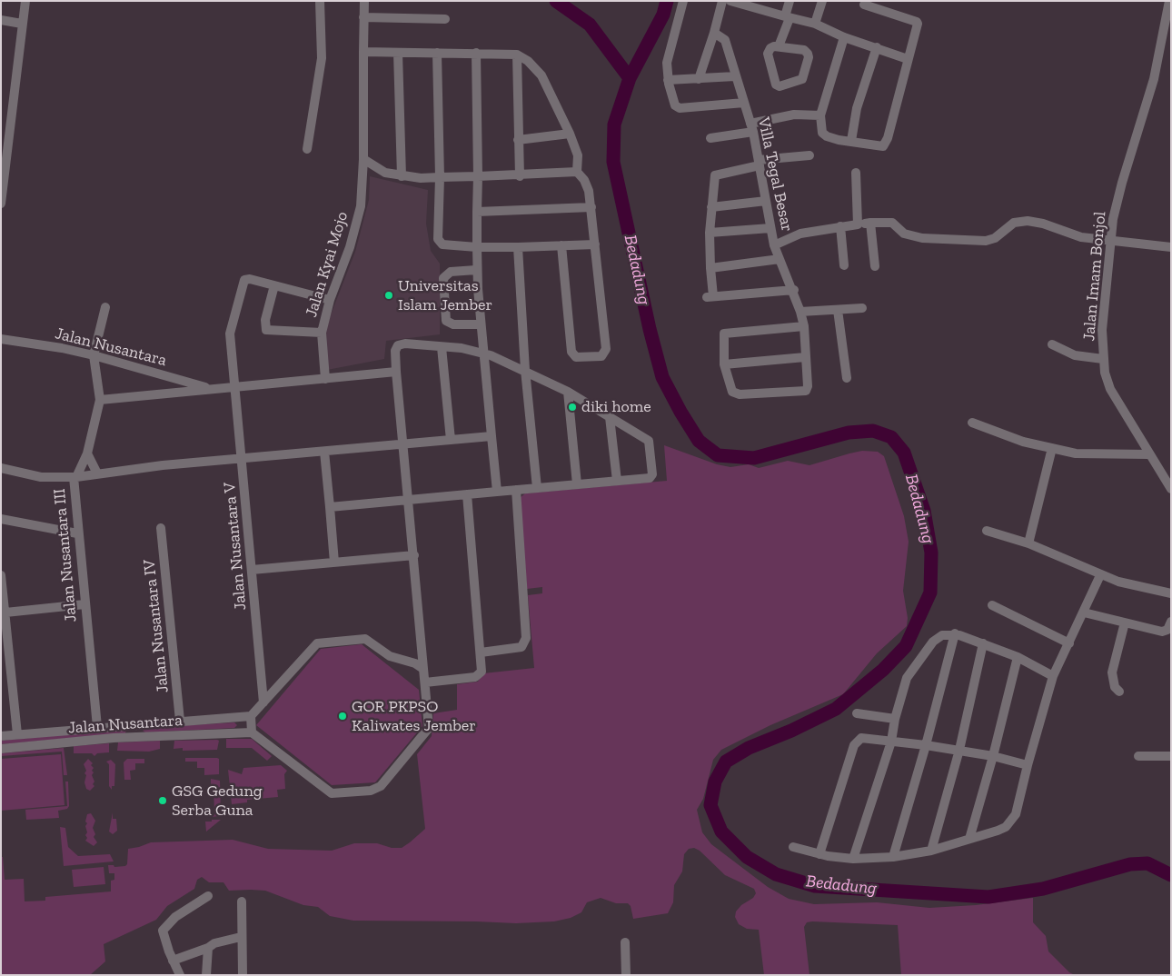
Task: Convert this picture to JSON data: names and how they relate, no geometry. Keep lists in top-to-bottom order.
{
  "streets": {
    "street": [
      "Villa Tegal Besar",
      "Jalan Kyai Mojo",
      "Jalan Imam Bonjol",
      "Jalan Nusantara",
      "Jalan Nusantara V",
      "Jalan Nusantara III",
      "Jalan Nusantara IV"
    ]
  },
  "crossings": [
    ["Jalan Nusantara", "Jalan Nusantara III"],
    ["Jalan Nusantara", "Jalan Nusantara IV"]
  ],
  "water": ["Bedadung"],
  "places": [
    "Universitas Islam Jember",
    "diki home",
    "GOR PKPSO Kaliwates Jember",
    "GSG Gedung Serba Guna"
  ]
}
